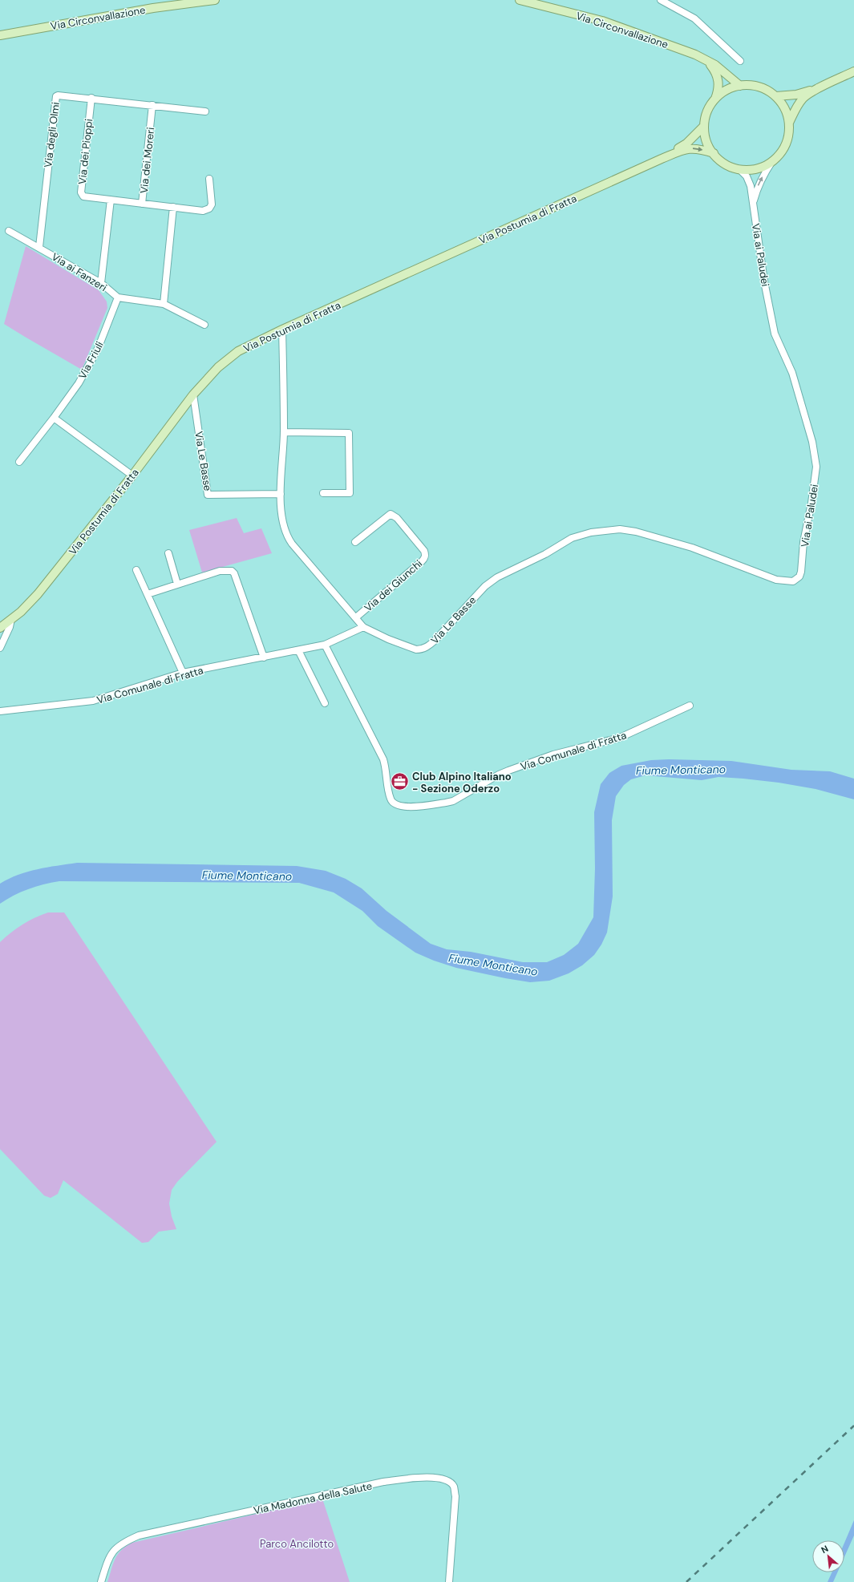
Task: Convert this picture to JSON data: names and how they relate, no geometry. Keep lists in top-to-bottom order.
{
  "streets": {
    "main road": ["Via Circonvallazione", "Via Postumia di Fratta"],
    "street": [
      "Via degli Olmi",
      "Via dei Pioppi",
      "Via dei Moreri",
      "Via ai Paludei",
      "Via ai Fanzeri",
      "Via Friuli",
      "Via Le Basse",
      "Via dei Giunchi",
      "Via Comunale di Fratta",
      "Via Madonna della Salute"
    ]
  },
  "crossings": [
    ["Via Circonvallazione", "Via Postumia di Fratta"],
    ["Via Circonvallazione", "Via ai Paludei"],
    ["Via degli Olmi", "Via dei Pioppi"],
    ["Via degli Olmi", "Via dei Moreri"],
    ["Via degli Olmi", "Via ai Fanzeri"],
    ["Via dei Pioppi", "Via dei Moreri"],
    ["Via Postumia di Fratta", "Via ai Paludei"],
    ["Via Postumia di Fratta", "Via Le Basse"],
    ["Via ai Paludei", "Via Le Basse"],
    ["Via ai Fanzeri", "Via Friuli"],
    ["Via Le Basse", "Via dei Giunchi"]
  ],
  "water": ["Fiume Monticano"],
  "parks": ["Parco Ancilotto"],
  "places": {
    "office": ["Club Alpino Italiano - Sezione Oderzo"]
  },
  "north": "top left"
}
